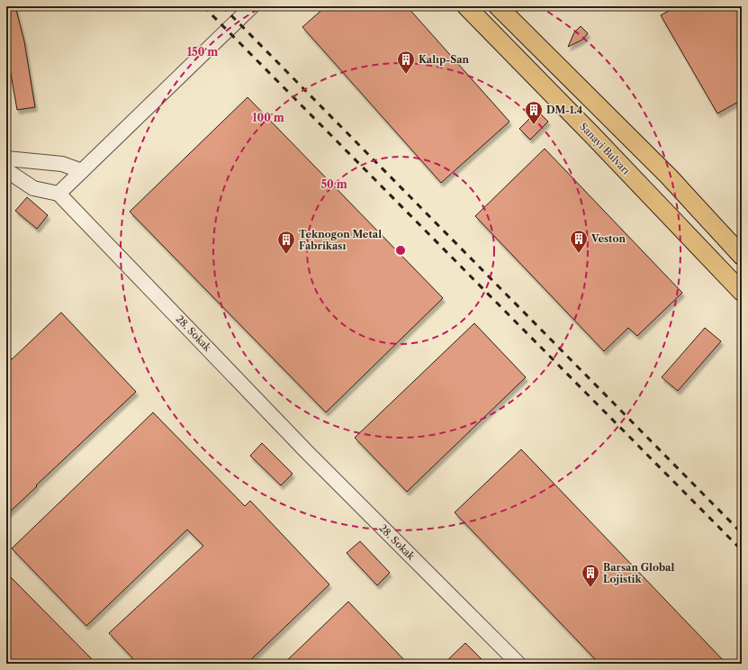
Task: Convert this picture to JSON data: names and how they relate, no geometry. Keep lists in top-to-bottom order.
{
  "streets": {
    "main road": ["Sanayi Bulvarı"],
    "street": ["28. Sokak"]
  },
  "places": {
    "building": [
      "Kalıp-San",
      "DM-1.4",
      "Veston",
      "Teknogon Metal Fabrikası",
      "Barsan Global Lojistik"
    ]
  },
  "rings": ["150 m", "100 m", "50 m"]
}
